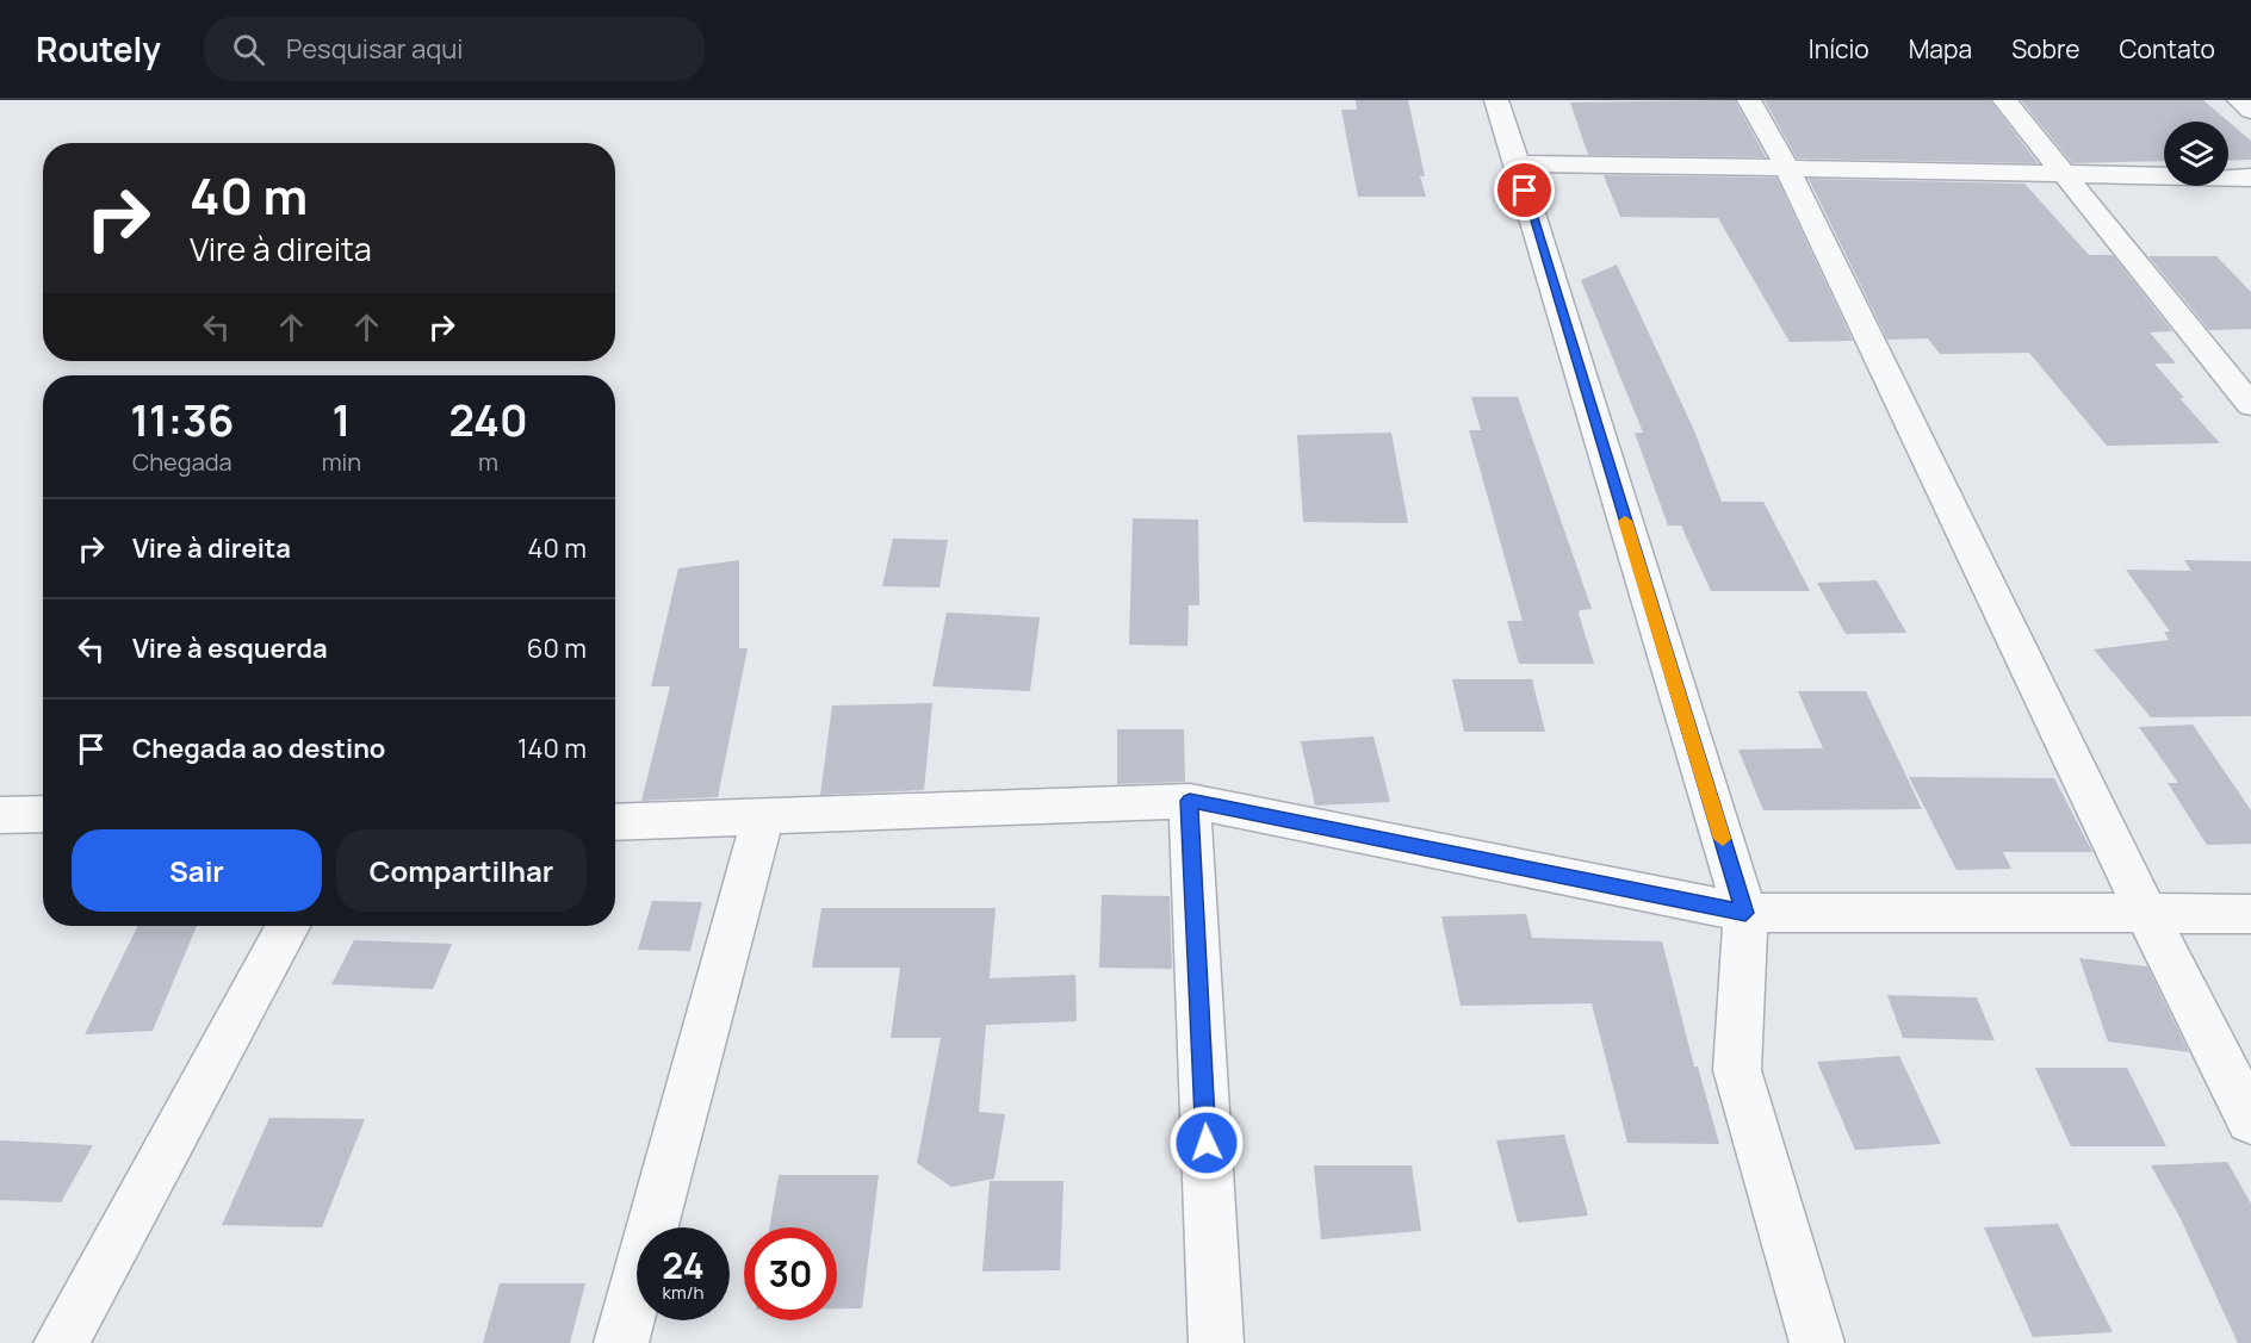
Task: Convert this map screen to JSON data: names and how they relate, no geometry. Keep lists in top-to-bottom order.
{
  "page": {
    "header": "Routely",
    "search": "Pesquisar aqui",
    "nav": [
      "Início",
      "Mapa",
      "Sobre",
      "Contato"
    ],
    "turn": ["40 m", "Vire à direita"],
    "eta": [
      "11:36",
      "Chegada",
      "1",
      "min",
      "240",
      "m"
    ],
    "list": [
      {
        "name": "Vire à direita",
        "value": "40 m"
      },
      {
        "name": "Vire à esquerda",
        "value": "60 m"
      },
      {
        "name": "Chegada ao destino",
        "value": "140 m"
      }
    ],
    "buttons": ["Sair", "Compartilhar"],
    "speed": "24 km/h",
    "limit": "30"
  }
}
